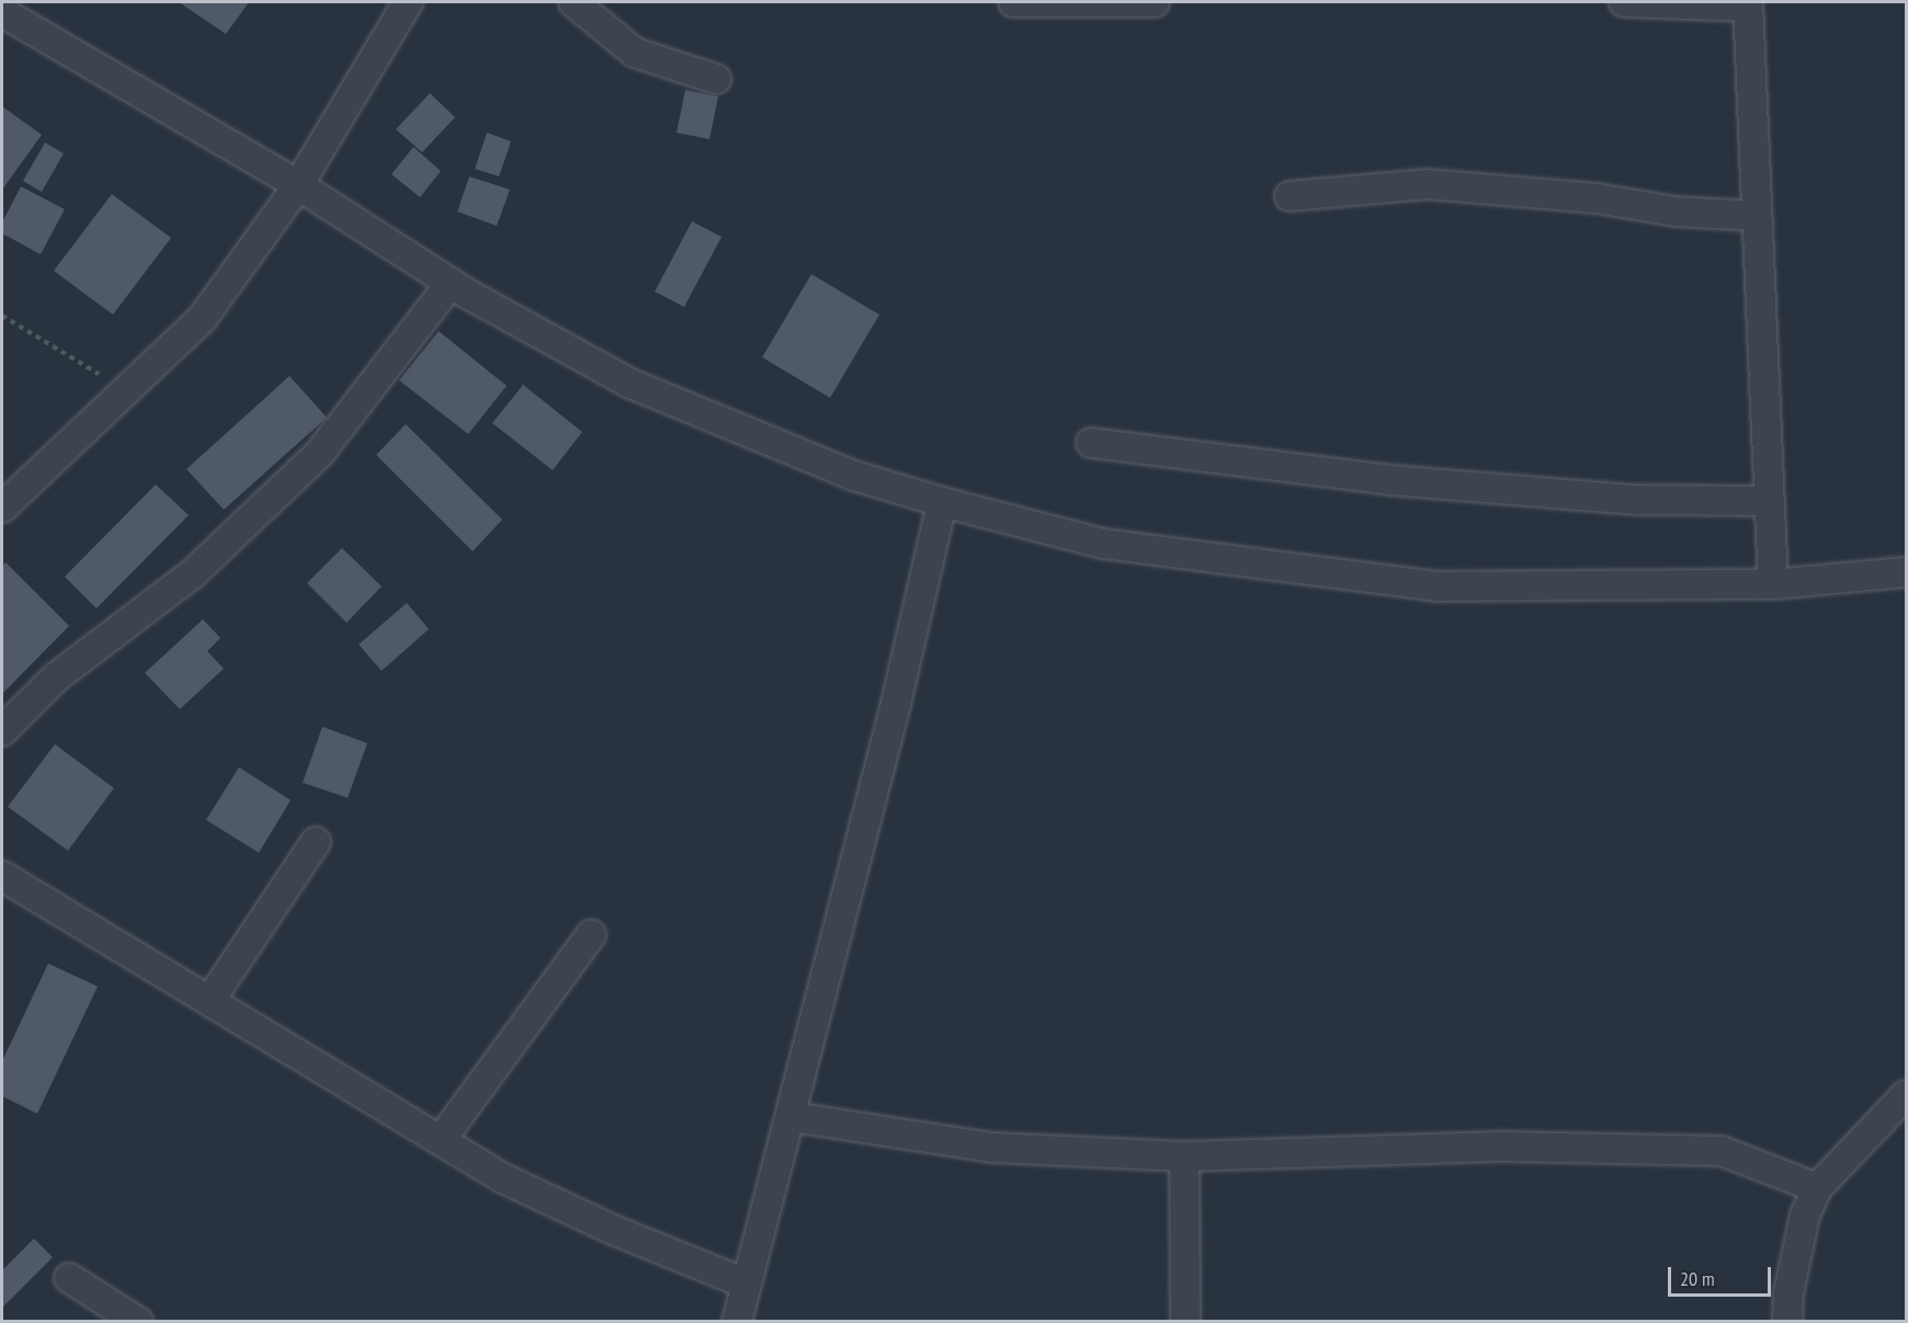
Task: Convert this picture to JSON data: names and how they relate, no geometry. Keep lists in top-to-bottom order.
{
  "scale_bar": "20 m"
}
